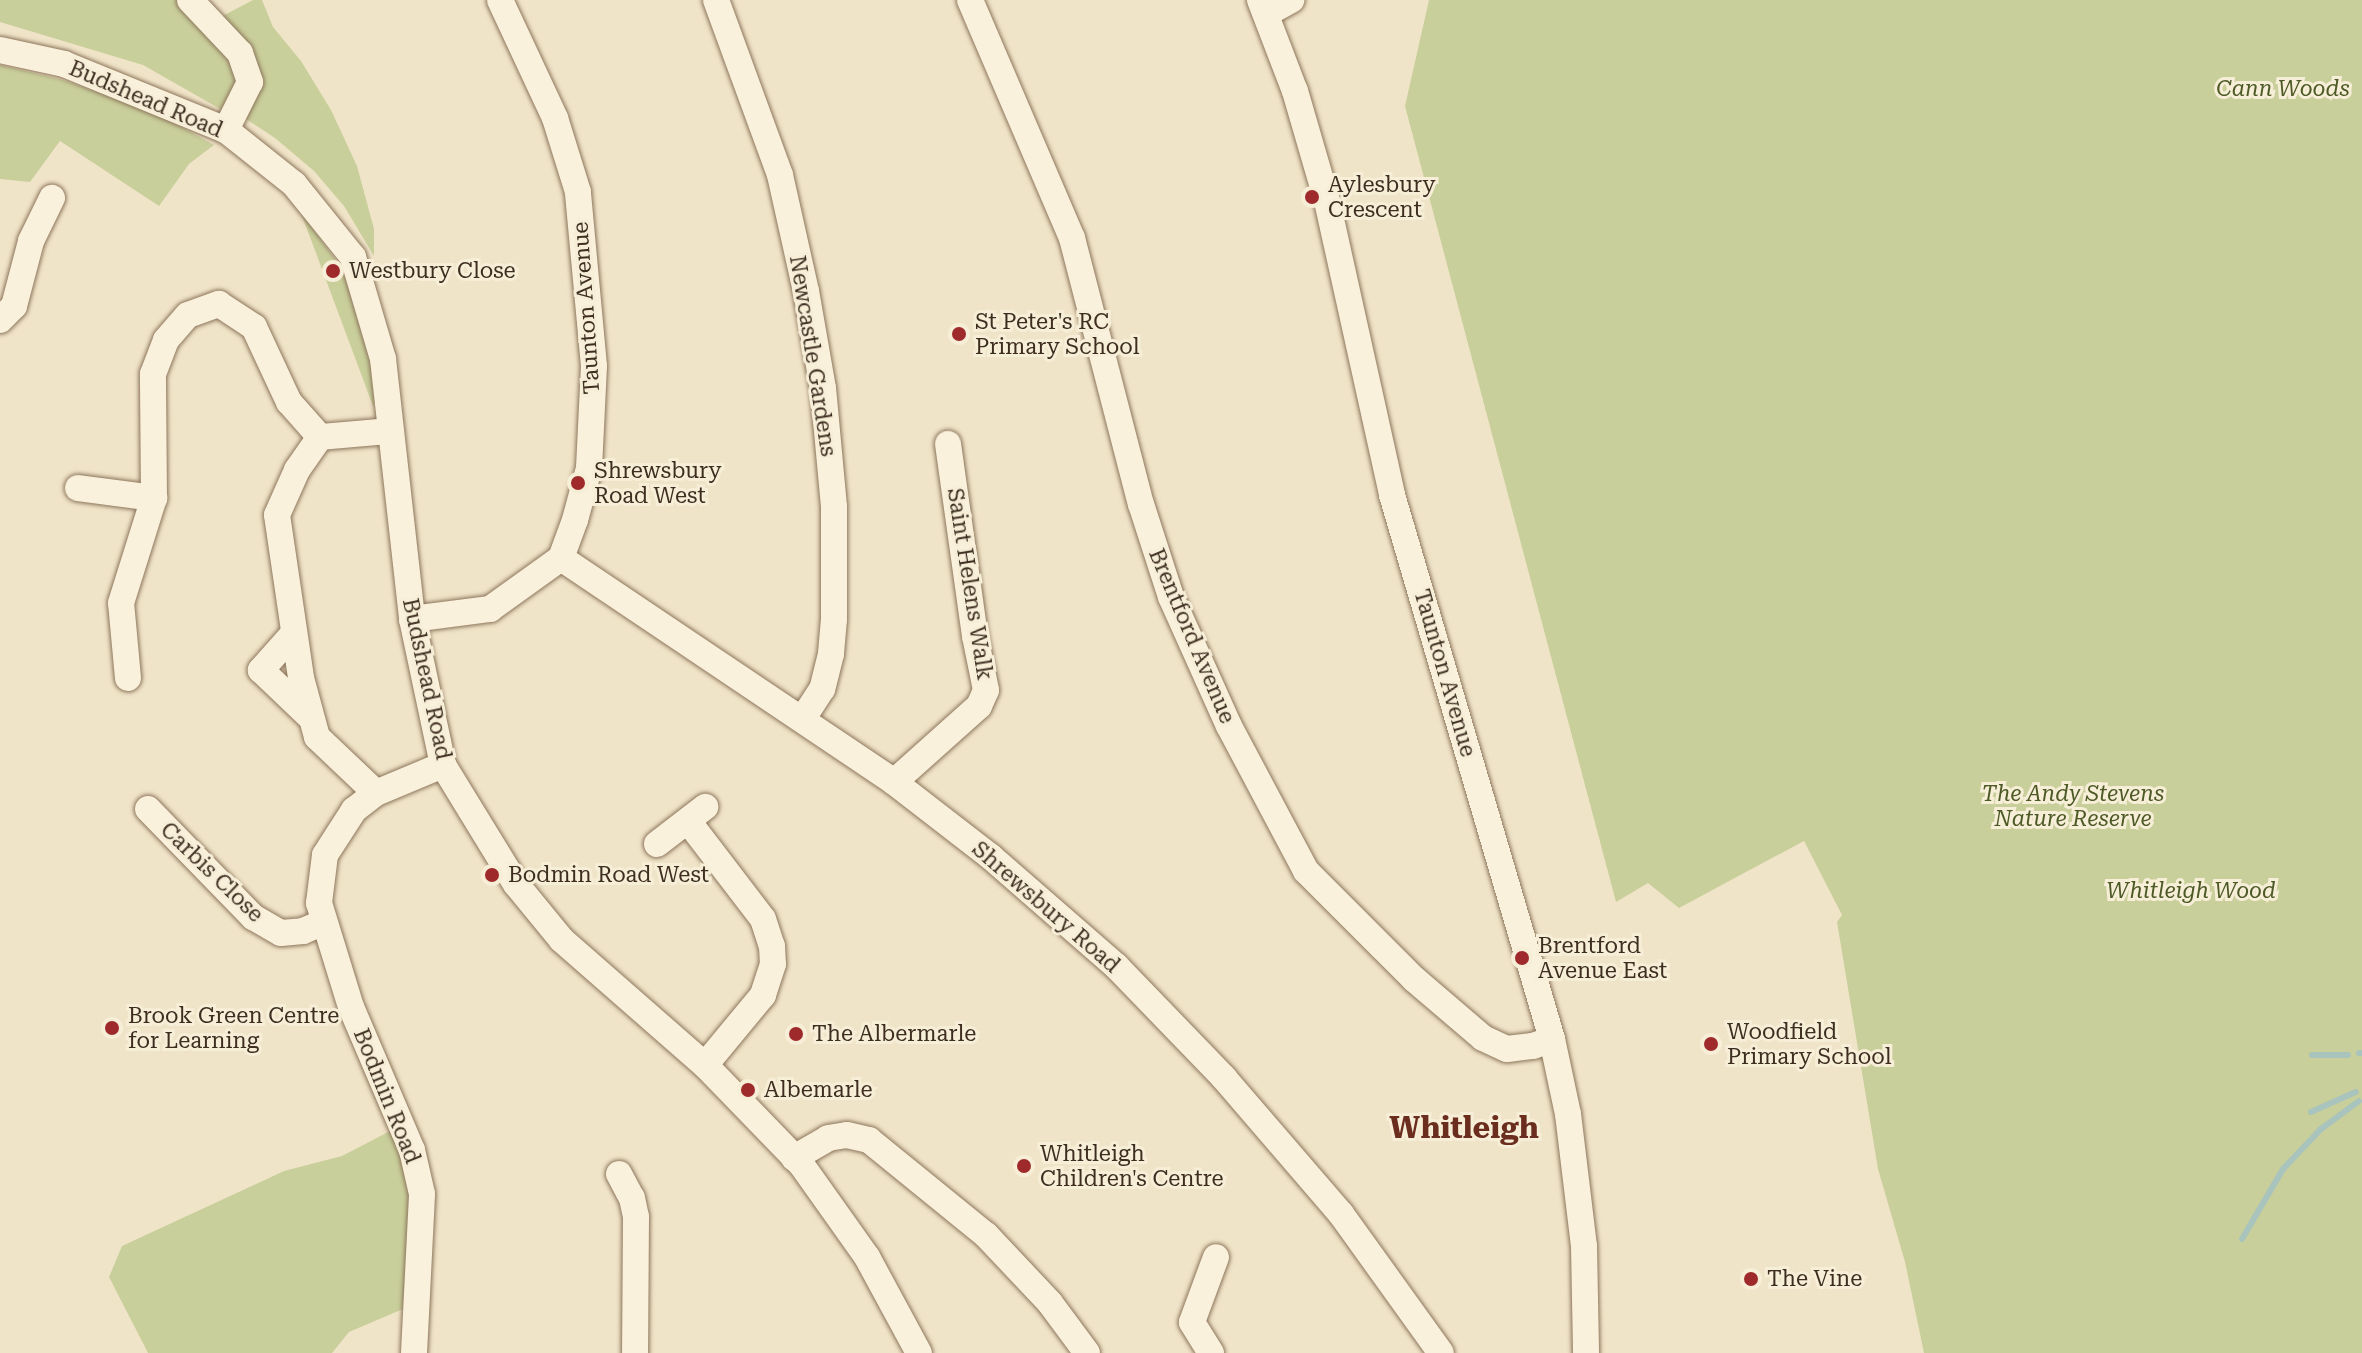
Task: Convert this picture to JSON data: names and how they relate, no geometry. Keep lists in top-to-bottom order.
{
  "streets": {
    "street": [
      "Budshead Road",
      "Taunton Avenue",
      "Newcastle Gardens",
      "Saint Helens Walk",
      "Brentford Avenue",
      "Carbis Close",
      "Shrewsbury Road",
      "Bodmin Road"
    ]
  },
  "crossings": [
    ["Budshead Road", "Bodmin Road"],
    ["Taunton Avenue", "Brentford Avenue"],
    ["Taunton Avenue", "Shrewsbury Road"],
    ["Newcastle Gardens", "Shrewsbury Road"],
    ["Saint Helens Walk", "Shrewsbury Road"],
    ["Carbis Close", "Bodmin Road"]
  ],
  "districts": ["Whitleigh"],
  "parks": ["Cann Woods", "The Andy Stevens Nature Reserve", "Whitleigh Wood"],
  "places": [
    "Aylesbury Crescent",
    "Westbury Close",
    "St Peter's RC Primary School",
    "Shrewsbury Road West",
    "Bodmin Road West",
    "Brentford Avenue East",
    "Brook Green Centre for Learning",
    "The Albermarle",
    "Woodfield Primary School",
    "Albemarle",
    "Whitleigh Children's Centre",
    "The Vine"
  ]
}
